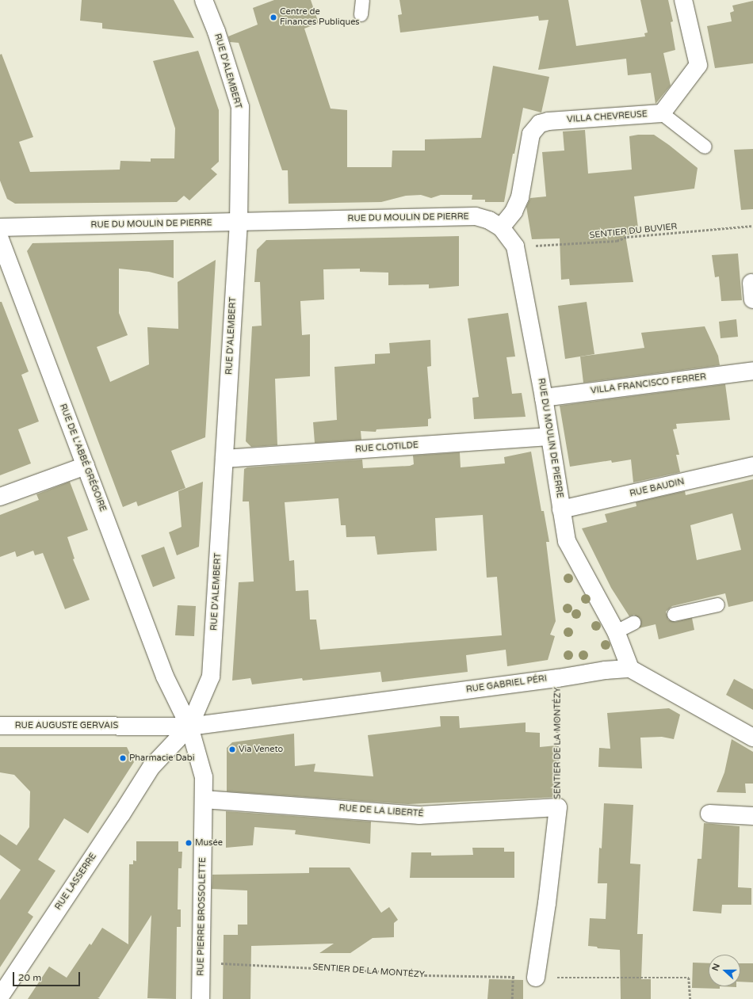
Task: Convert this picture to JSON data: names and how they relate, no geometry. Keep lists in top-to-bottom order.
{
  "streets": {
    "street": [
      "RUE D'ALEMBERT",
      "VILLA CHEVREUSE",
      "RUE DU MOULIN DE PIERRE",
      "VILLA FRANCISCO FERRER",
      "RUE CLOTILDE",
      "RUE DE L'ABBÉ GRÉGOIRE",
      "RUE BAUDIN",
      "RUE GABRIEL PÉRI",
      "RUE AUGUSTE GERVAIS",
      "SENTIER DE LA MONTÉZY",
      "RUE DE LA LIBERTÉ",
      "RUE LASSERRE",
      "RUE PIERRE BROSSOLETTE"
    ],
    "path": ["SENTIER DU BUVIER"]
  },
  "crossings": [
    ["RUE D'ALEMBERT", "RUE DU MOULIN DE PIERRE"],
    ["RUE D'ALEMBERT", "RUE CLOTILDE"],
    ["RUE D'ALEMBERT", "RUE DE L'ABBÉ GRÉGOIRE"],
    ["RUE D'ALEMBERT", "RUE GABRIEL PÉRI"],
    ["RUE D'ALEMBERT", "RUE AUGUSTE GERVAIS"],
    ["RUE D'ALEMBERT", "RUE LASSERRE"],
    ["RUE D'ALEMBERT", "RUE PIERRE BROSSOLETTE"],
    ["VILLA CHEVREUSE", "RUE DU MOULIN DE PIERRE"],
    ["RUE DU MOULIN DE PIERRE", "SENTIER DU BUVIER"],
    ["RUE DU MOULIN DE PIERRE", "VILLA FRANCISCO FERRER"],
    ["RUE DU MOULIN DE PIERRE", "RUE CLOTILDE"],
    ["RUE DU MOULIN DE PIERRE", "RUE BAUDIN"],
    ["RUE DU MOULIN DE PIERRE", "RUE GABRIEL PÉRI"],
    ["RUE DE L'ABBÉ GRÉGOIRE", "RUE GABRIEL PÉRI"],
    ["RUE DE L'ABBÉ GRÉGOIRE", "RUE AUGUSTE GERVAIS"],
    ["RUE DE L'ABBÉ GRÉGOIRE", "RUE LASSERRE"],
    ["RUE DE L'ABBÉ GRÉGOIRE", "RUE PIERRE BROSSOLETTE"],
    ["RUE GABRIEL PÉRI", "RUE AUGUSTE GERVAIS"],
    ["RUE GABRIEL PÉRI", "SENTIER DE LA MONTÉZY"],
    ["RUE GABRIEL PÉRI", "RUE LASSERRE"],
    ["RUE GABRIEL PÉRI", "RUE PIERRE BROSSOLETTE"],
    ["RUE AUGUSTE GERVAIS", "RUE LASSERRE"],
    ["RUE AUGUSTE GERVAIS", "RUE PIERRE BROSSOLETTE"],
    ["SENTIER DE LA MONTÉZY", "RUE DE LA LIBERTÉ"],
    ["SENTIER DE LA MONTÉZY", "RUE PIERRE BROSSOLETTE"],
    ["RUE DE LA LIBERTÉ", "RUE PIERRE BROSSOLETTE"],
    ["RUE LASSERRE", "RUE PIERRE BROSSOLETTE"]
  ],
  "places": [
    "Centre de Finances Publiques",
    "Via Veneto",
    "Pharmacie Dabi",
    "Musée"
  ],
  "scale_bar": "20 m",
  "north": "left"
}
